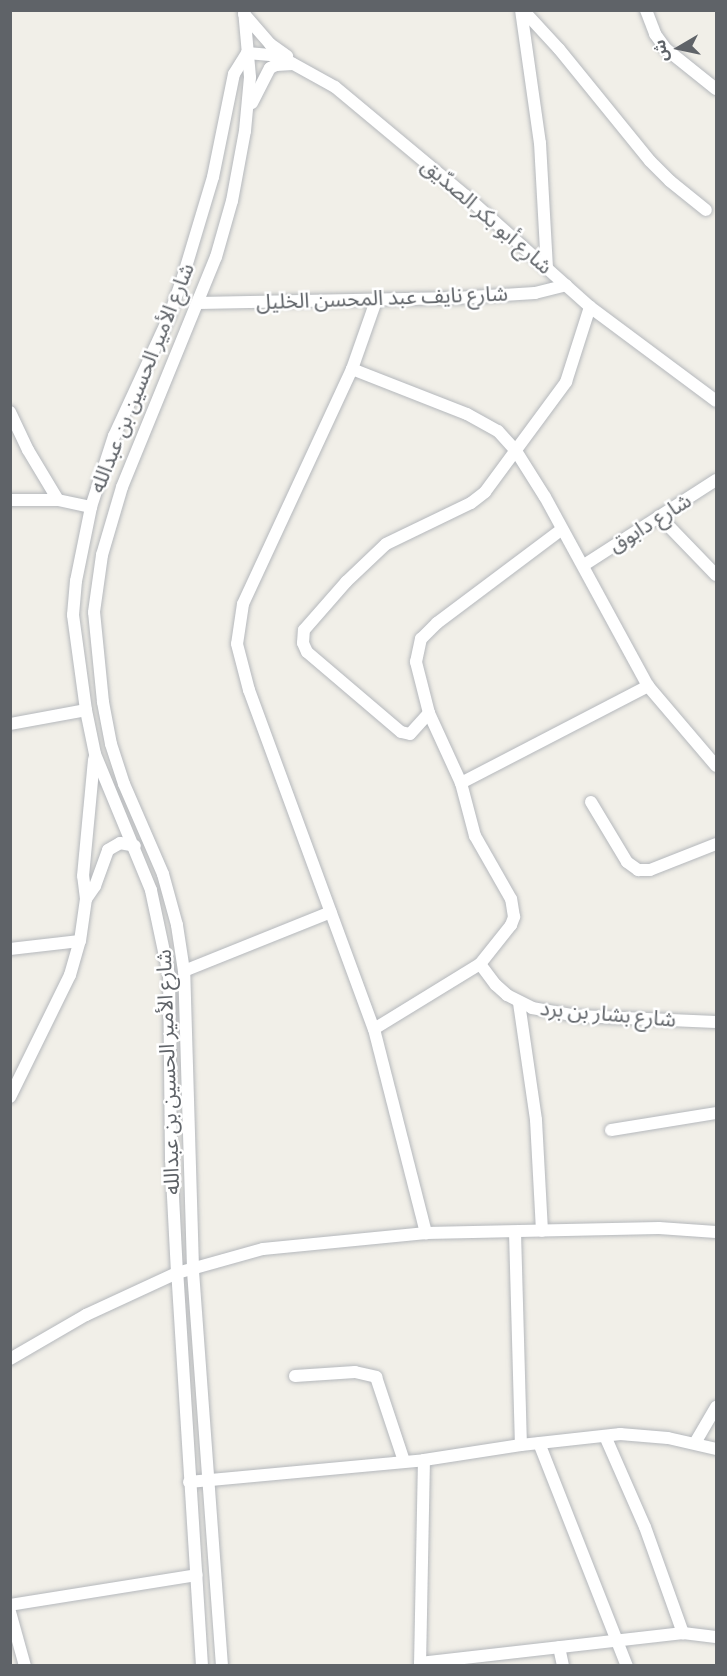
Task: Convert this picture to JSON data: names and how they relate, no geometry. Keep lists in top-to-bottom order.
{
  "streets": {
    "street": [
      "شارع أبو بكر الصدّيق",
      "شارع نايف عبد المحسن الخليل",
      "شارع الأمير الحسين بن عبدالله",
      "شارع دابوق",
      "شارع بشار بن برد"
    ]
  },
  "crossings": [
    ["شارع أبو بكر الصدّيق", "شارع نايف عبد المحسن الخليل"],
    ["شارع أبو بكر الصدّيق", "شارع الأمير الحسين بن عبدالله"],
    ["شارع نايف عبد المحسن الخليل", "شارع الأمير الحسين بن عبدالله"]
  ],
  "north": "left"
}
